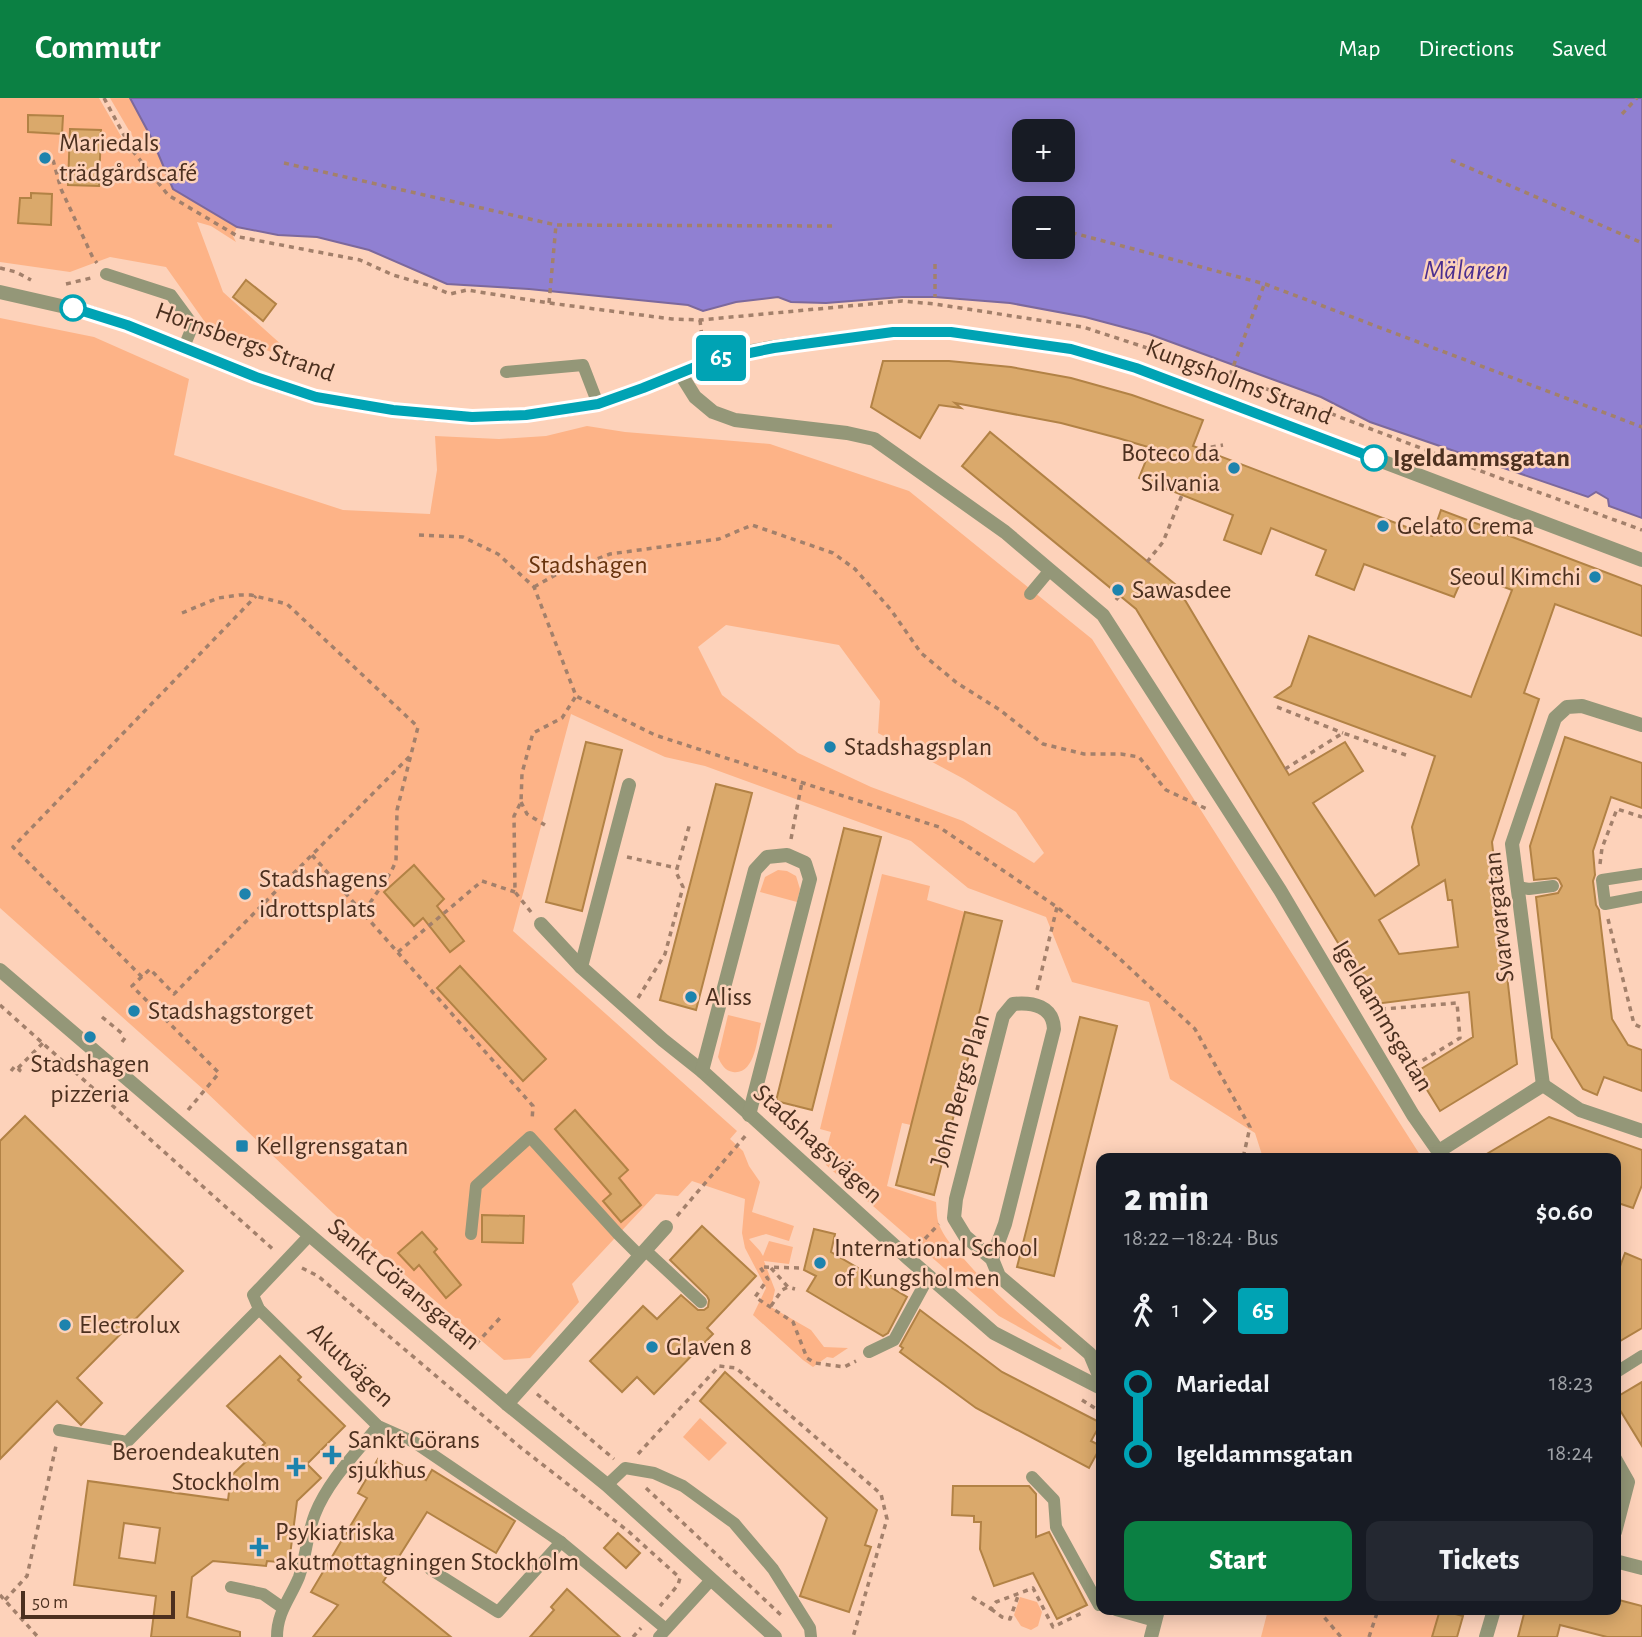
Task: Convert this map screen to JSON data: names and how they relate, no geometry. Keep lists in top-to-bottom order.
{
  "streets": {
    "street": [
      "Hornsbergs Strand",
      "Kungsholms Strand",
      "Svarvargatan",
      "Igeldammsgatan",
      "John Bergs Plan",
      "Stadshagsvägen",
      "Sankt Göransgatan"
    ],
    "lane": ["Akutvägen"]
  },
  "crossings": [
    ["Hornsbergs Strand", "Kungsholms Strand"],
    ["Hornsbergs Strand", "Igeldammsgatan"],
    ["Kungsholms Strand", "Igeldammsgatan"],
    ["Sankt Göransgatan", "Akutvägen"]
  ],
  "water": ["Mälaren"],
  "parks": ["Stadshagen"],
  "places": {
    "other": [
      "Mariedals trädgårdscafé",
      "Igeldammsgatan",
      "Boteco da Silvania",
      "Gelato Crema",
      "Seoul Kimchi",
      "Sawasdee",
      "Stadshagsplan",
      "Stadshagens idrottsplats",
      "Aliss",
      "Stadshagstorget",
      "Stadshagen pizzeria",
      "International School of Kungsholmen",
      "Electrolux",
      "Glaven 8"
    ],
    "transit": ["Kellgrensgatan"],
    "health": ["Sankt Görans sjukhus", "Beroendeakuten Stockholm", "Psykiatriska akutmottagningen Stockholm"]
  },
  "lines": ["bus line 65"],
  "scale_bar": "50 m",
  "page": {
    "header": "Commutr",
    "nav": ["Map", "Directions", "Saved"],
    "on_map": "65",
    "map_buttons": ["+", "−"],
    "heading": ["2 min", "18:22 – 18:24 · Bus", "$0.60"],
    "legs": ["1", "65"],
    "list": [
      {
        "name": "Mariedal",
        "value": "18:23"
      },
      {
        "name": "Igeldammsgatan",
        "value": "18:24"
      }
    ],
    "buttons": ["Start", "Tickets"],
    "scale": "50 m"
  }
}
